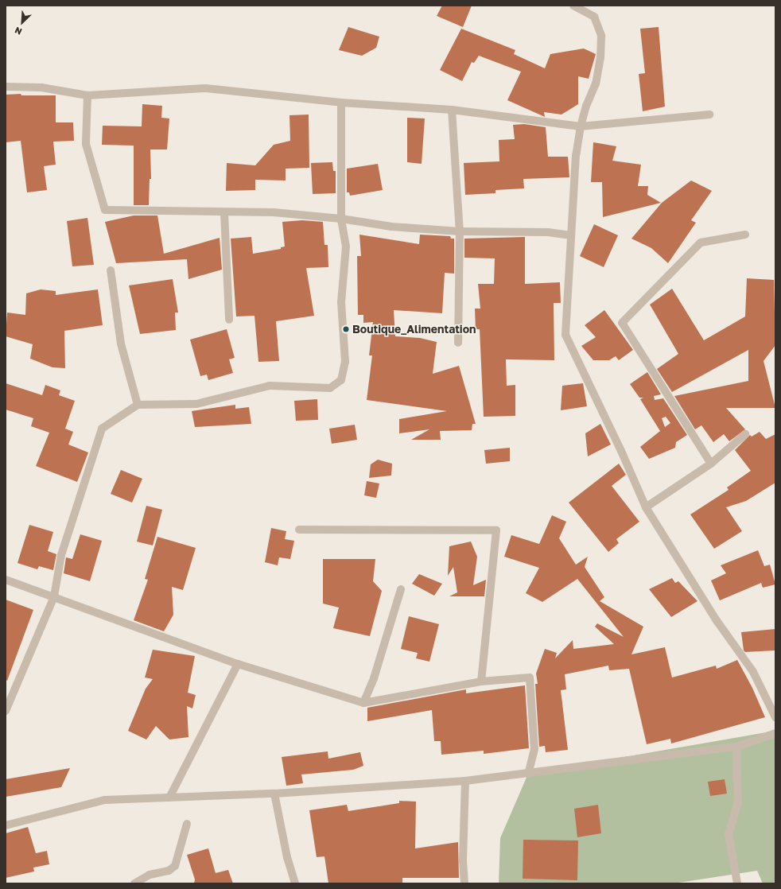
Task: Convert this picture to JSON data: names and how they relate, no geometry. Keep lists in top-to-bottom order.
{
  "places": ["Boutique_Alimentation"],
  "north": "bottom left"
}
